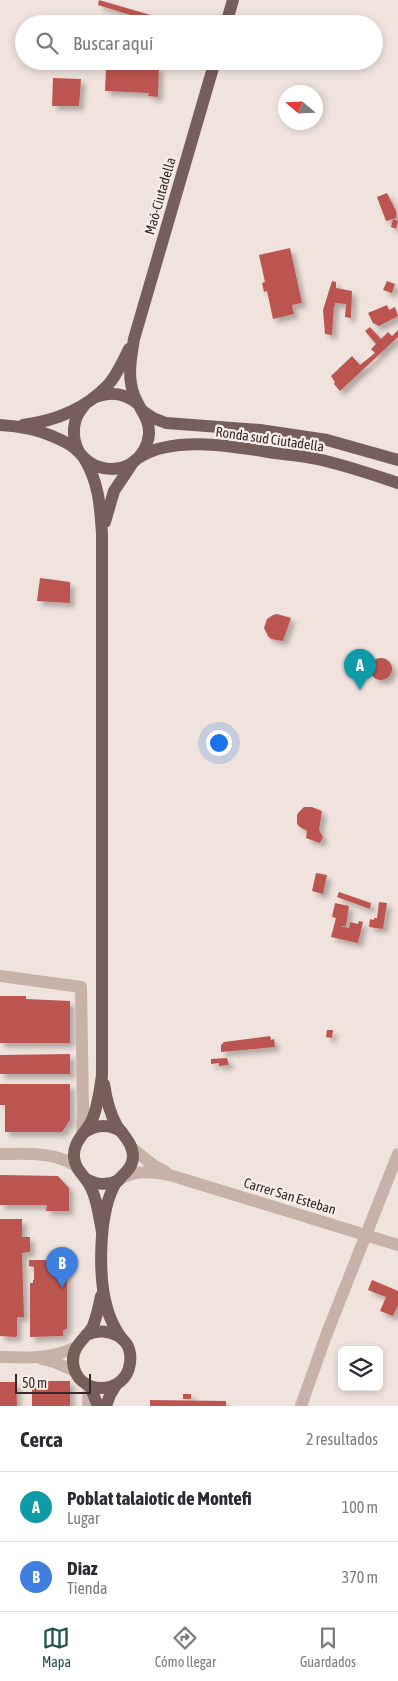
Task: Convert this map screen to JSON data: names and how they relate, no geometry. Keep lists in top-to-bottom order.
{
  "streets": {
    "main road": ["Maó-Ciutadella", "Ronda sud Ciutadella"],
    "street": ["Carrer San Esteban"]
  },
  "scale_bar": "50 m",
  "north": "left",
  "page": {
    "search": "Buscar aquí",
    "pins": ["A", "B"],
    "scale": "50 m",
    "heading": ["Cerca", "2 resultados"],
    "list": [
      {
        "mark": "A",
        "name": "Poblat talaiotic de Montefi",
        "note": "Lugar",
        "value": "100 m"
      },
      {
        "mark": "B",
        "name": "Diaz",
        "note": "Tienda",
        "value": "370 m"
      }
    ],
    "nav": ["Mapa", "Cómo llegar", "Guardados"]
  }
}
